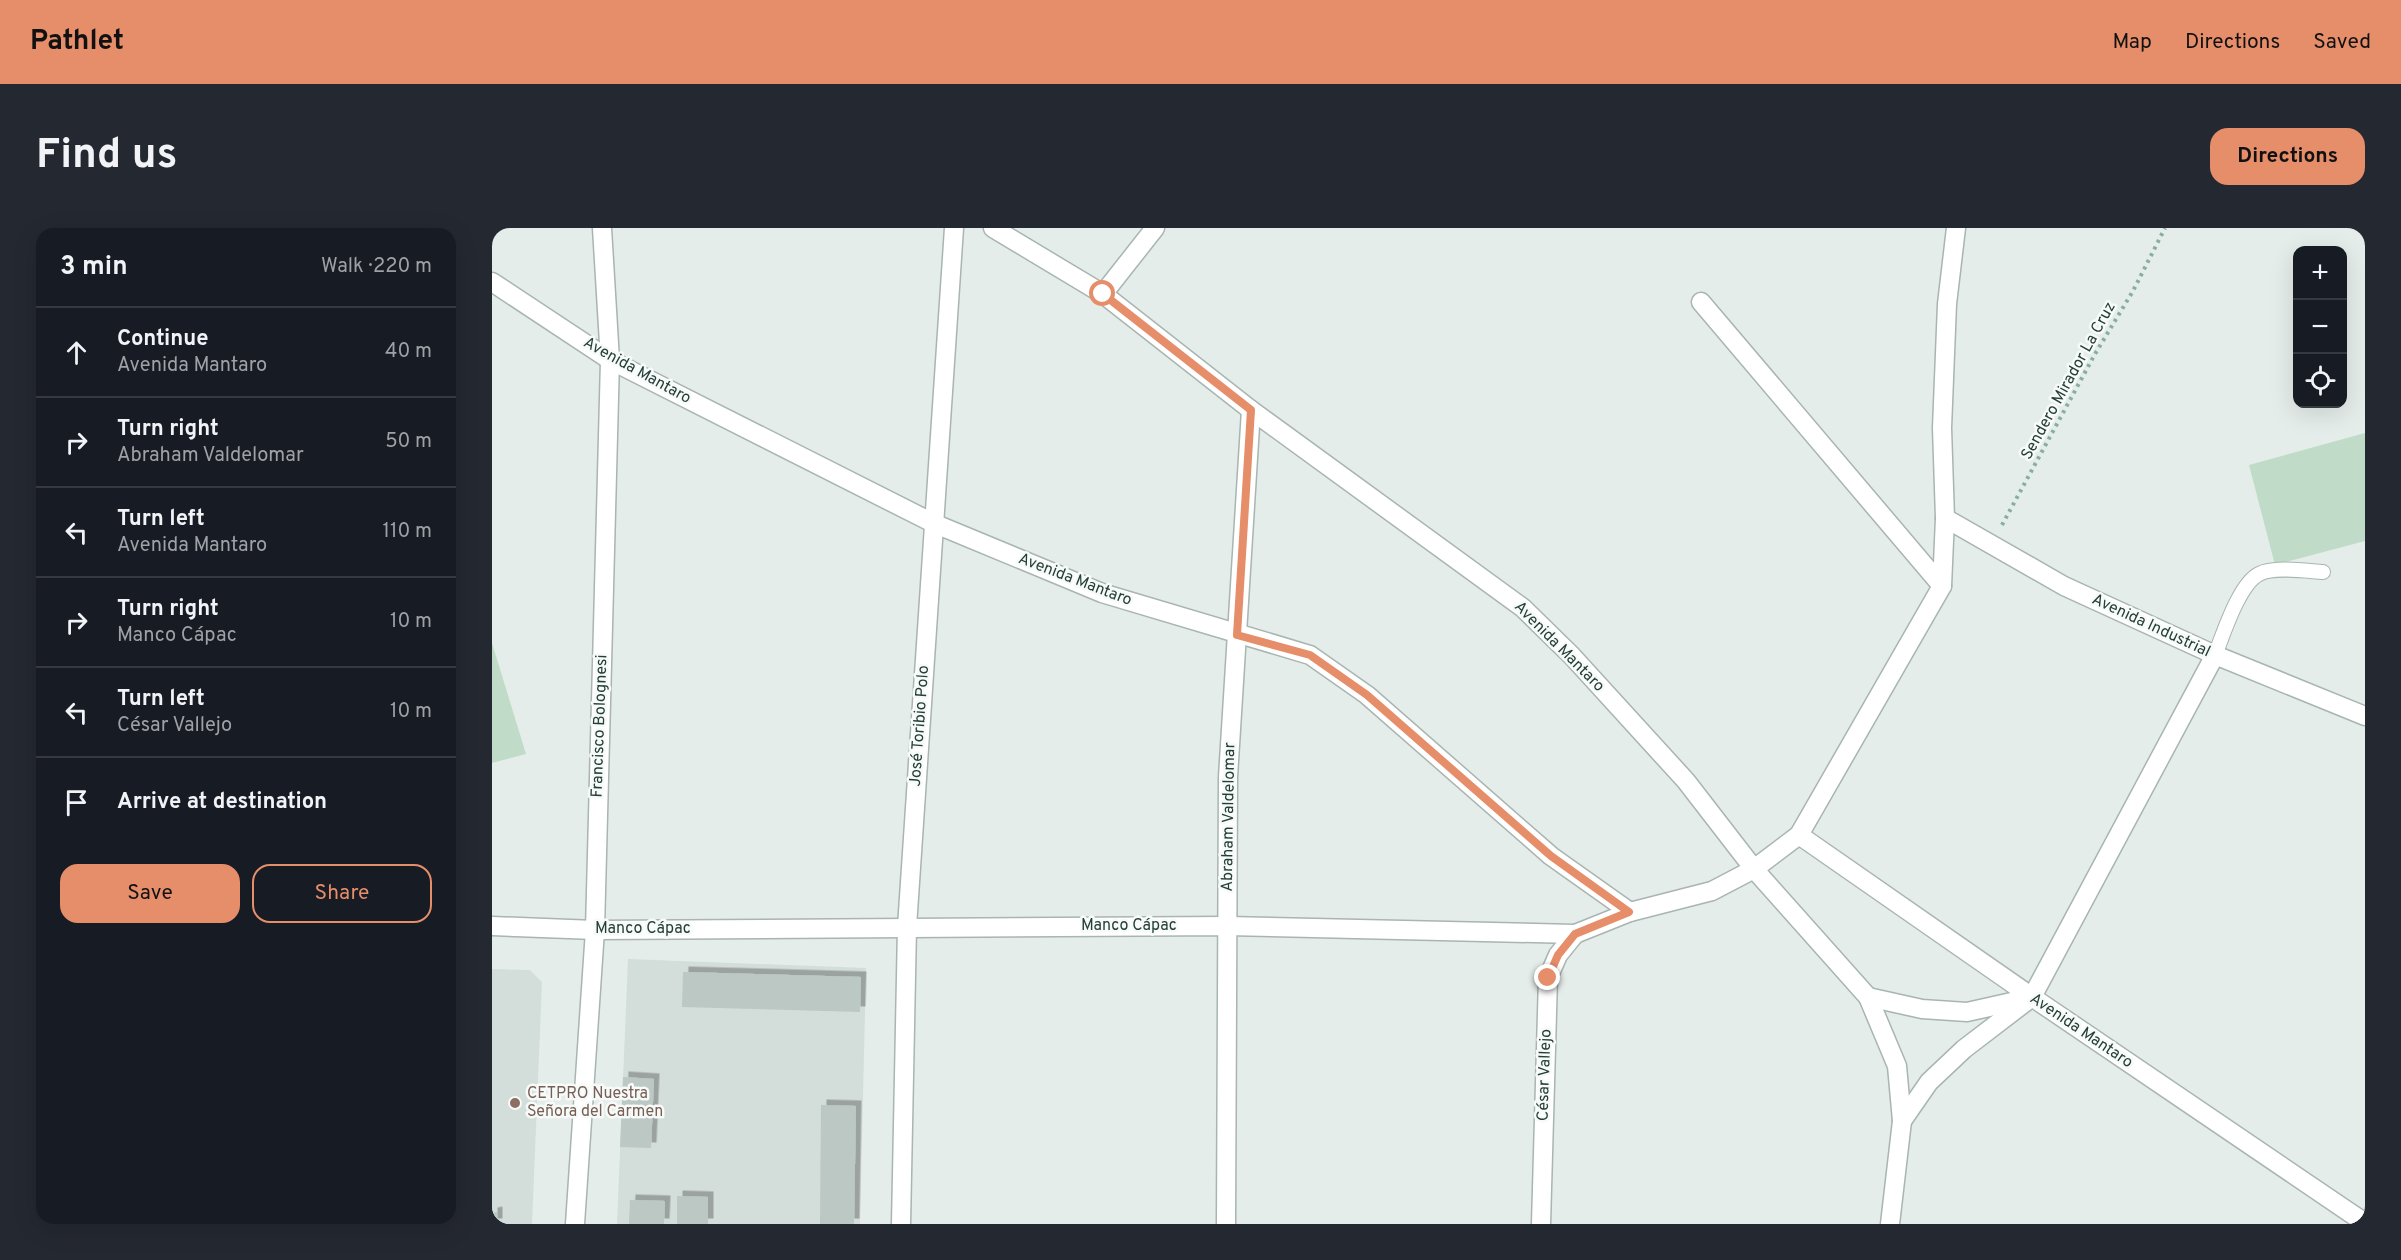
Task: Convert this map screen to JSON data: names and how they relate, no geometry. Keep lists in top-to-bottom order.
{
  "streets": {
    "street": [
      "Avenida Mantaro",
      "Avenida Industrial",
      "Francisco Bolognesi",
      "José Toribio Polo",
      "Abraham Valdelomar",
      "Manco Cápac",
      "César Vallejo"
    ],
    "path": ["Sendero Mirador La Cruz"]
  },
  "crossings": [
    ["Avenida Mantaro", "Francisco Bolognesi"],
    ["Avenida Mantaro", "José Toribio Polo"],
    ["Avenida Mantaro", "Abraham Valdelomar"],
    ["Avenida Mantaro", "Manco Cápac"],
    ["Sendero Mirador La Cruz", "Avenida Industrial"],
    ["Francisco Bolognesi", "Manco Cápac"],
    ["José Toribio Polo", "Manco Cápac"],
    ["Abraham Valdelomar", "Manco Cápac"],
    ["Manco Cápac", "César Vallejo"]
  ],
  "places": ["CETPRO Nuestra Señora del Carmen"],
  "page": {
    "header": "Pathlet",
    "nav": ["Map", "Directions", "Saved"],
    "buttons": [
      "Directions",
      ["Save", "Share"]
    ],
    "title": "Find us",
    "heading": ["3 min", "Walk · 220 m"],
    "map_buttons": ["+", "−"],
    "list": [
      ["Continue", "Avenida Mantaro", "40 m"],
      ["Turn right", "Abraham Valdelomar", "50 m"],
      ["Turn left", "Avenida Mantaro", "110 m"],
      ["Turn right", "Manco Cápac", "10 m"],
      ["Turn left", "César Vallejo", "10 m"],
      "Arrive at destination"
    ]
  }
}
